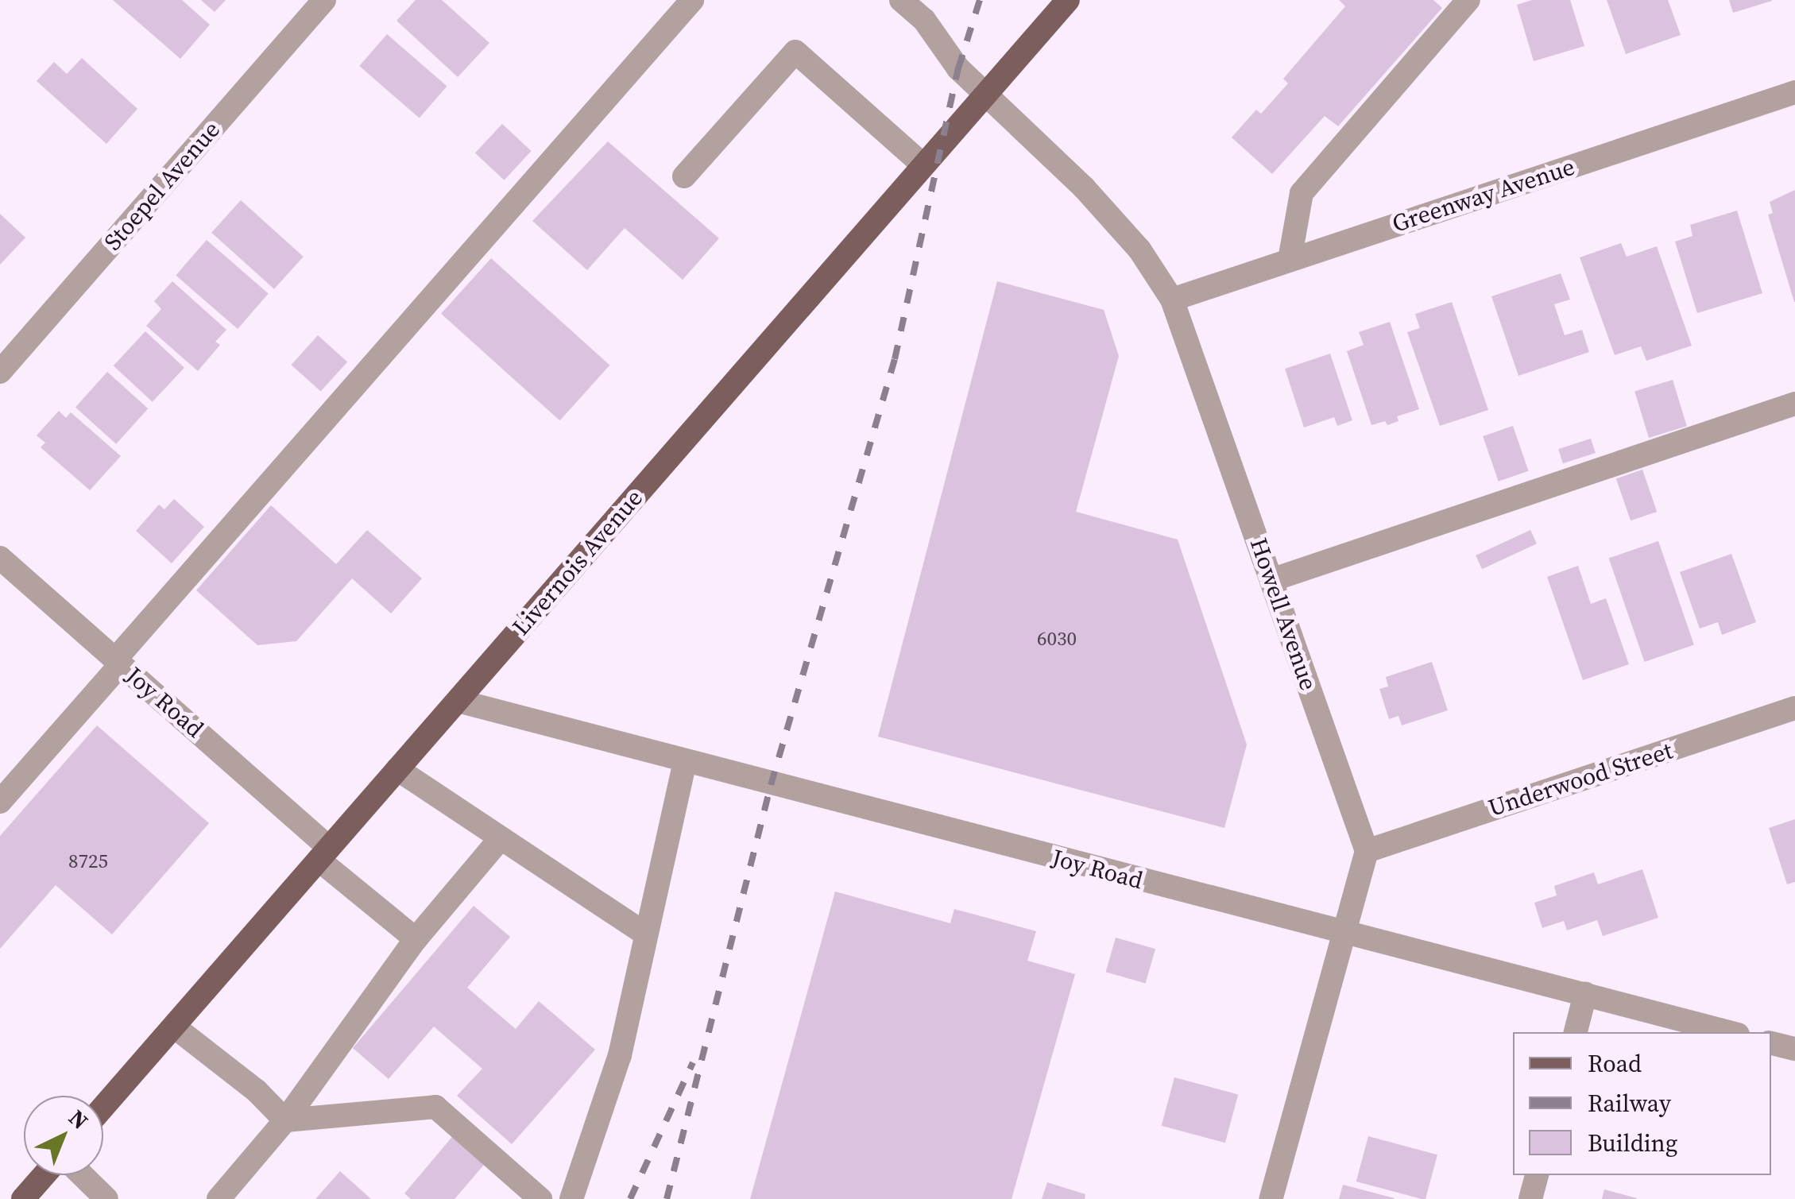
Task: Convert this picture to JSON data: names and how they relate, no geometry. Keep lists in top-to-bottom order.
{
  "streets": {
    "main road": ["Livernois Avenue"],
    "street": [
      "Stoepel Avenue",
      "Greenway Avenue",
      "Howell Avenue",
      "Joy Road",
      "Underwood Street"
    ]
  },
  "crossings": [
    ["Greenway Avenue", "Howell Avenue"],
    ["Livernois Avenue", "Howell Avenue"],
    ["Livernois Avenue", "Joy Road"],
    ["Howell Avenue", "Underwood Street"]
  ],
  "house_numbers": ["6030", "8725"],
  "legend": ["Road", "Railway", "Building"],
  "north": "top right"
}
